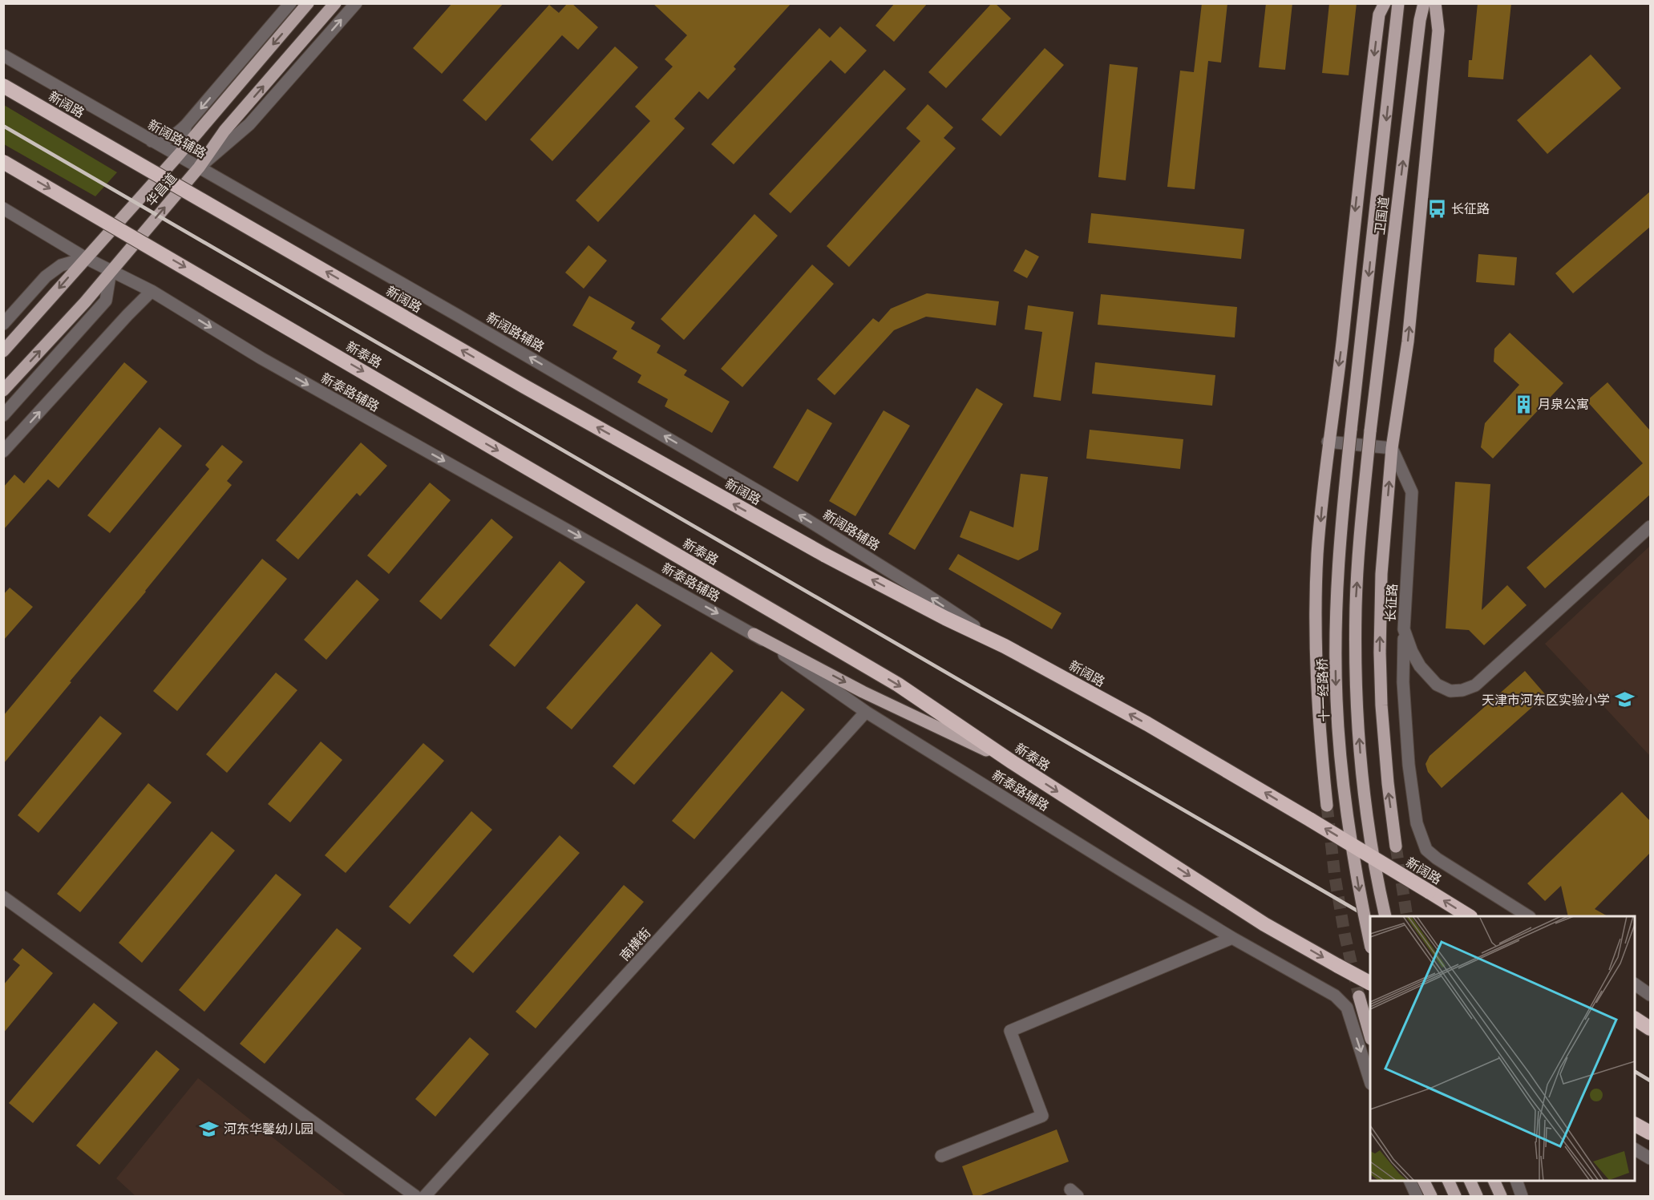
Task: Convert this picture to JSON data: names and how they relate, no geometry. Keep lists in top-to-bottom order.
{
  "streets": {
    "highway": ["新阔路", "新泰路"],
    "main road": ["华昌道", "卫国道", "十一经路桥"],
    "street": [
      "新阔路辅路",
      "新泰路辅路",
      "长征路",
      "南横街"
    ]
  },
  "crossings": [
    ["新阔路", "新阔路辅路"],
    ["新阔路辅路", "华昌道"],
    ["华昌道", "新泰路辅路"],
    ["卫国道", "十一经路桥"],
    ["新泰路辅路", "南横街"]
  ],
  "one_way": [
    "新阔路",
    "新阔路辅路",
    "新泰路",
    "新泰路辅路"
  ],
  "places": {
    "bus stop": ["长征路"],
    "building": ["月泉公寓"],
    "school or university": ["天津市河东区实验小学", "河东华馨幼儿园"]
  }
}
